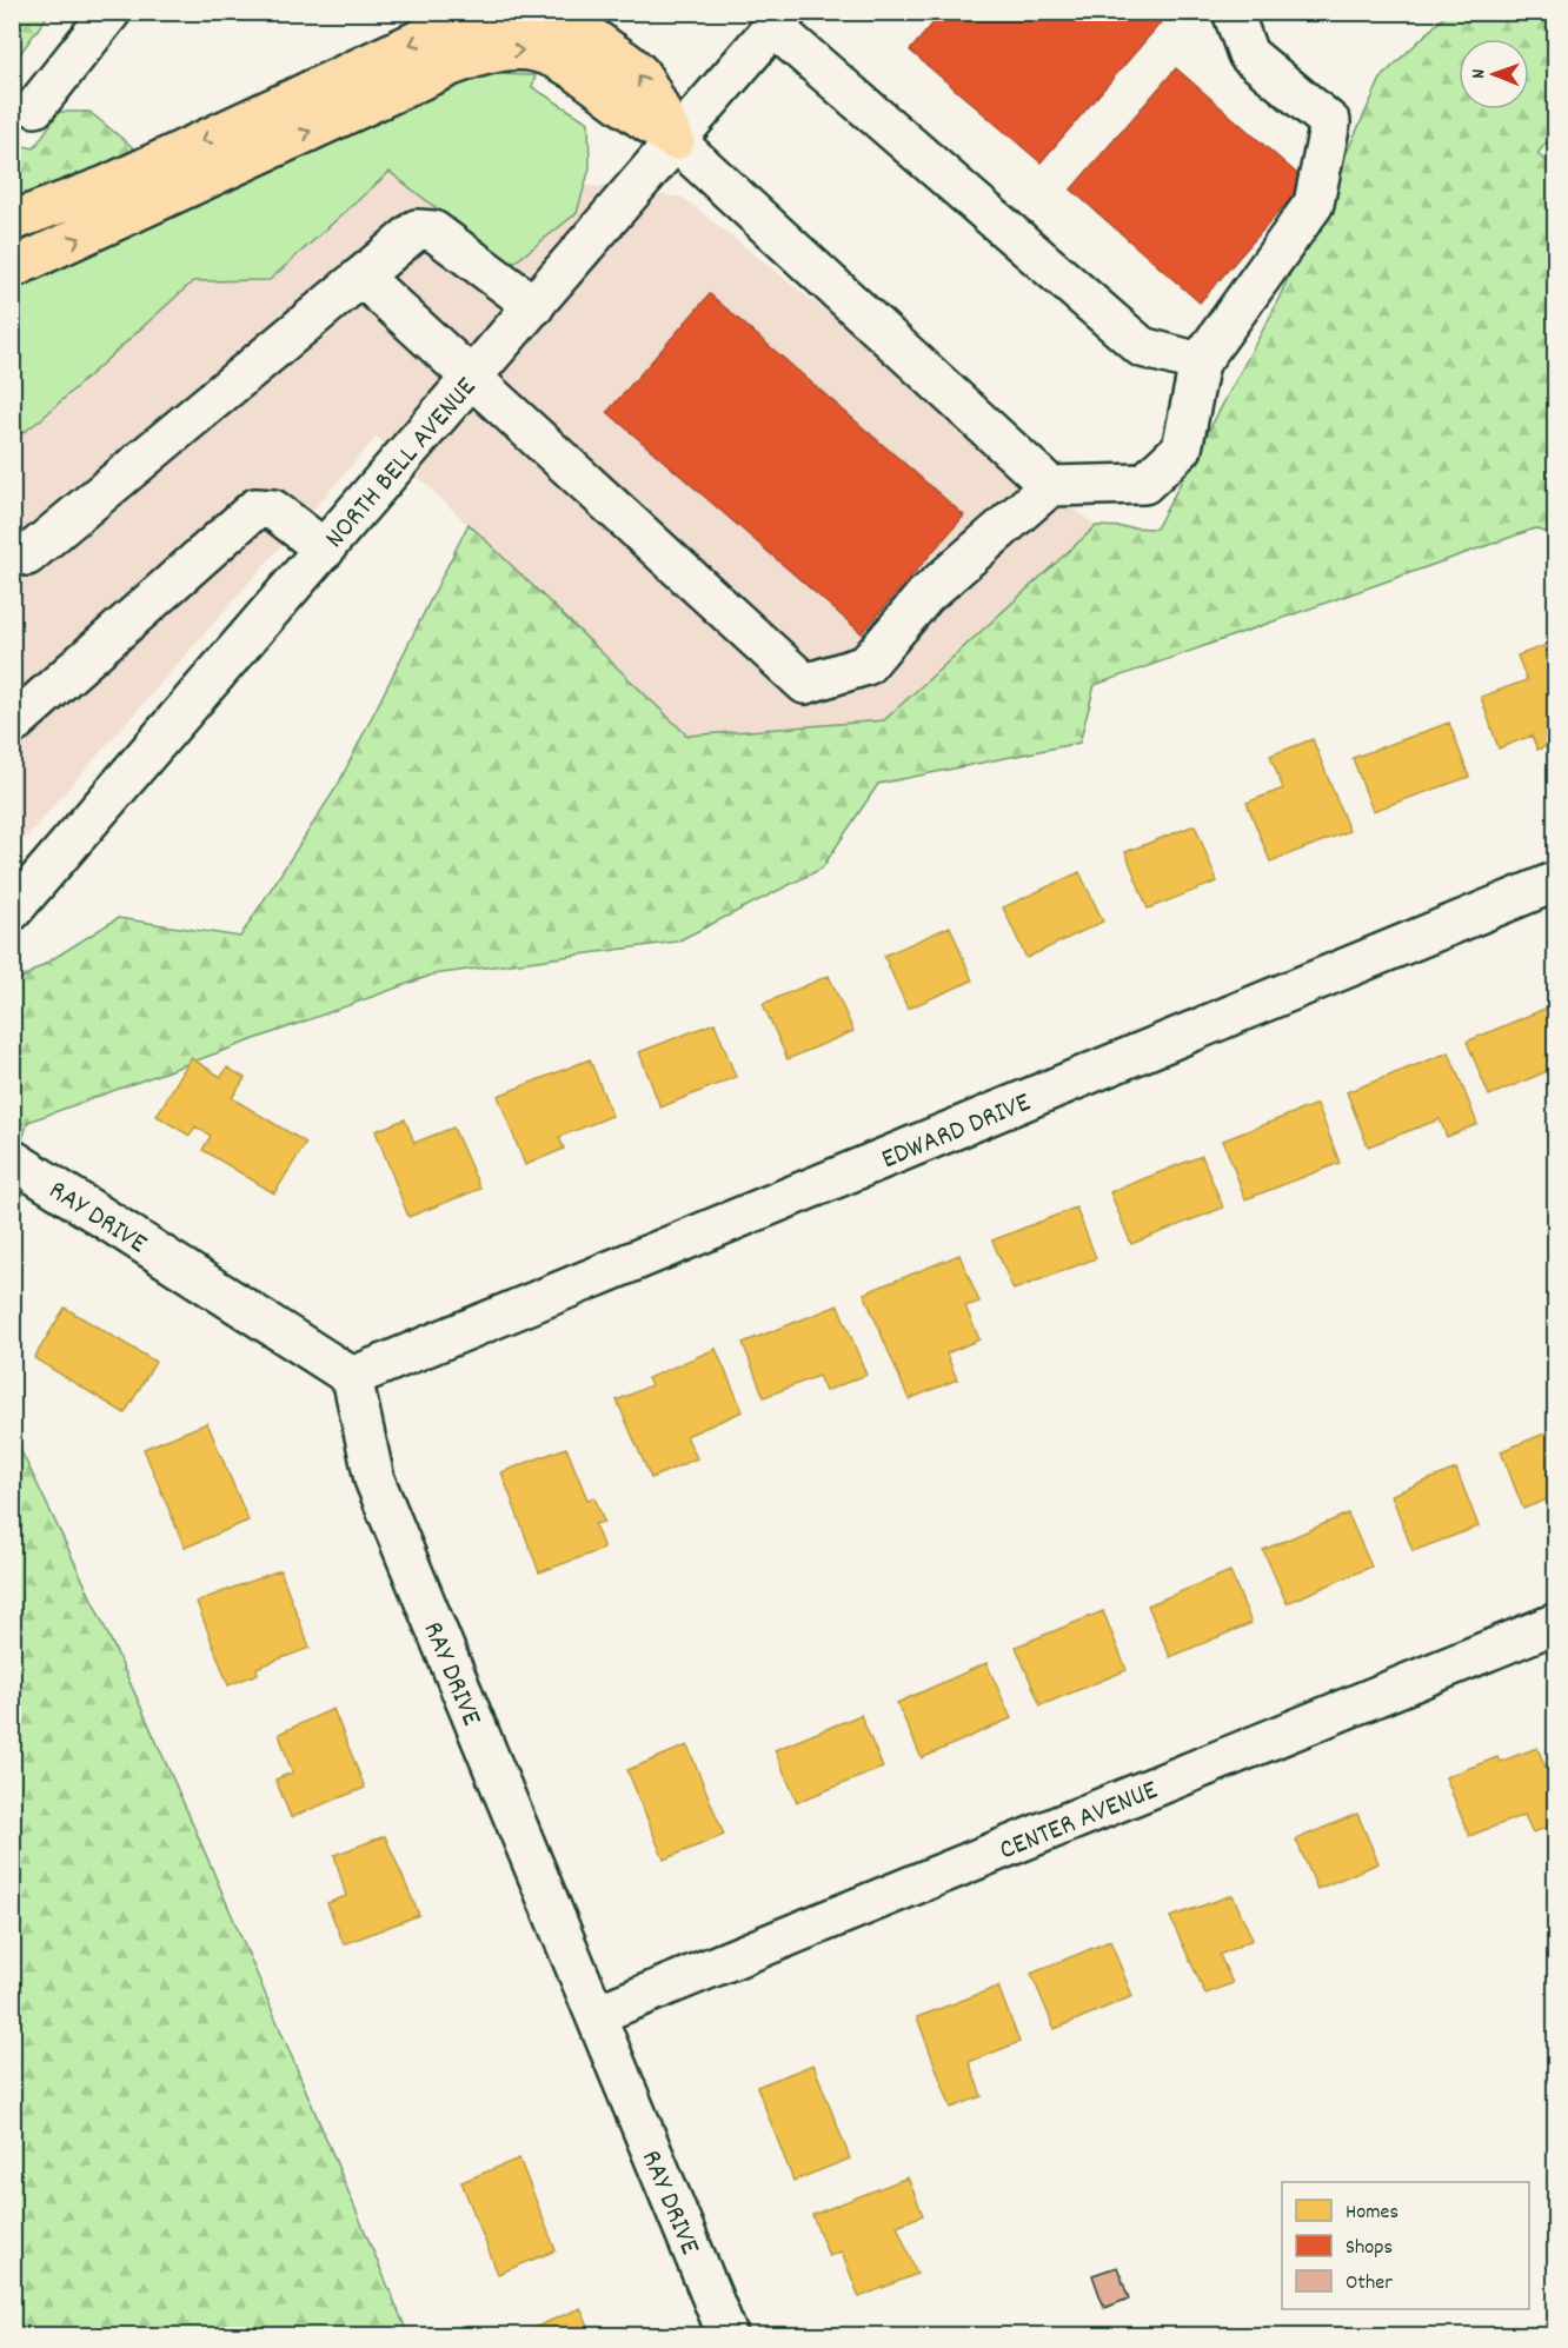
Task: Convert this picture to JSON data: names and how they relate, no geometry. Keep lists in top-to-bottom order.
{
  "streets": {
    "street": [
      "NORTH BELL AVENUE",
      "EDWARD DRIVE",
      "RAY DRIVE",
      "CENTER AVENUE"
    ]
  },
  "crossings": [
    ["EDWARD DRIVE", "RAY DRIVE"],
    ["RAY DRIVE", "CENTER AVENUE"]
  ],
  "legend": ["Homes", "Shops", "Other"],
  "north": "left"
}
